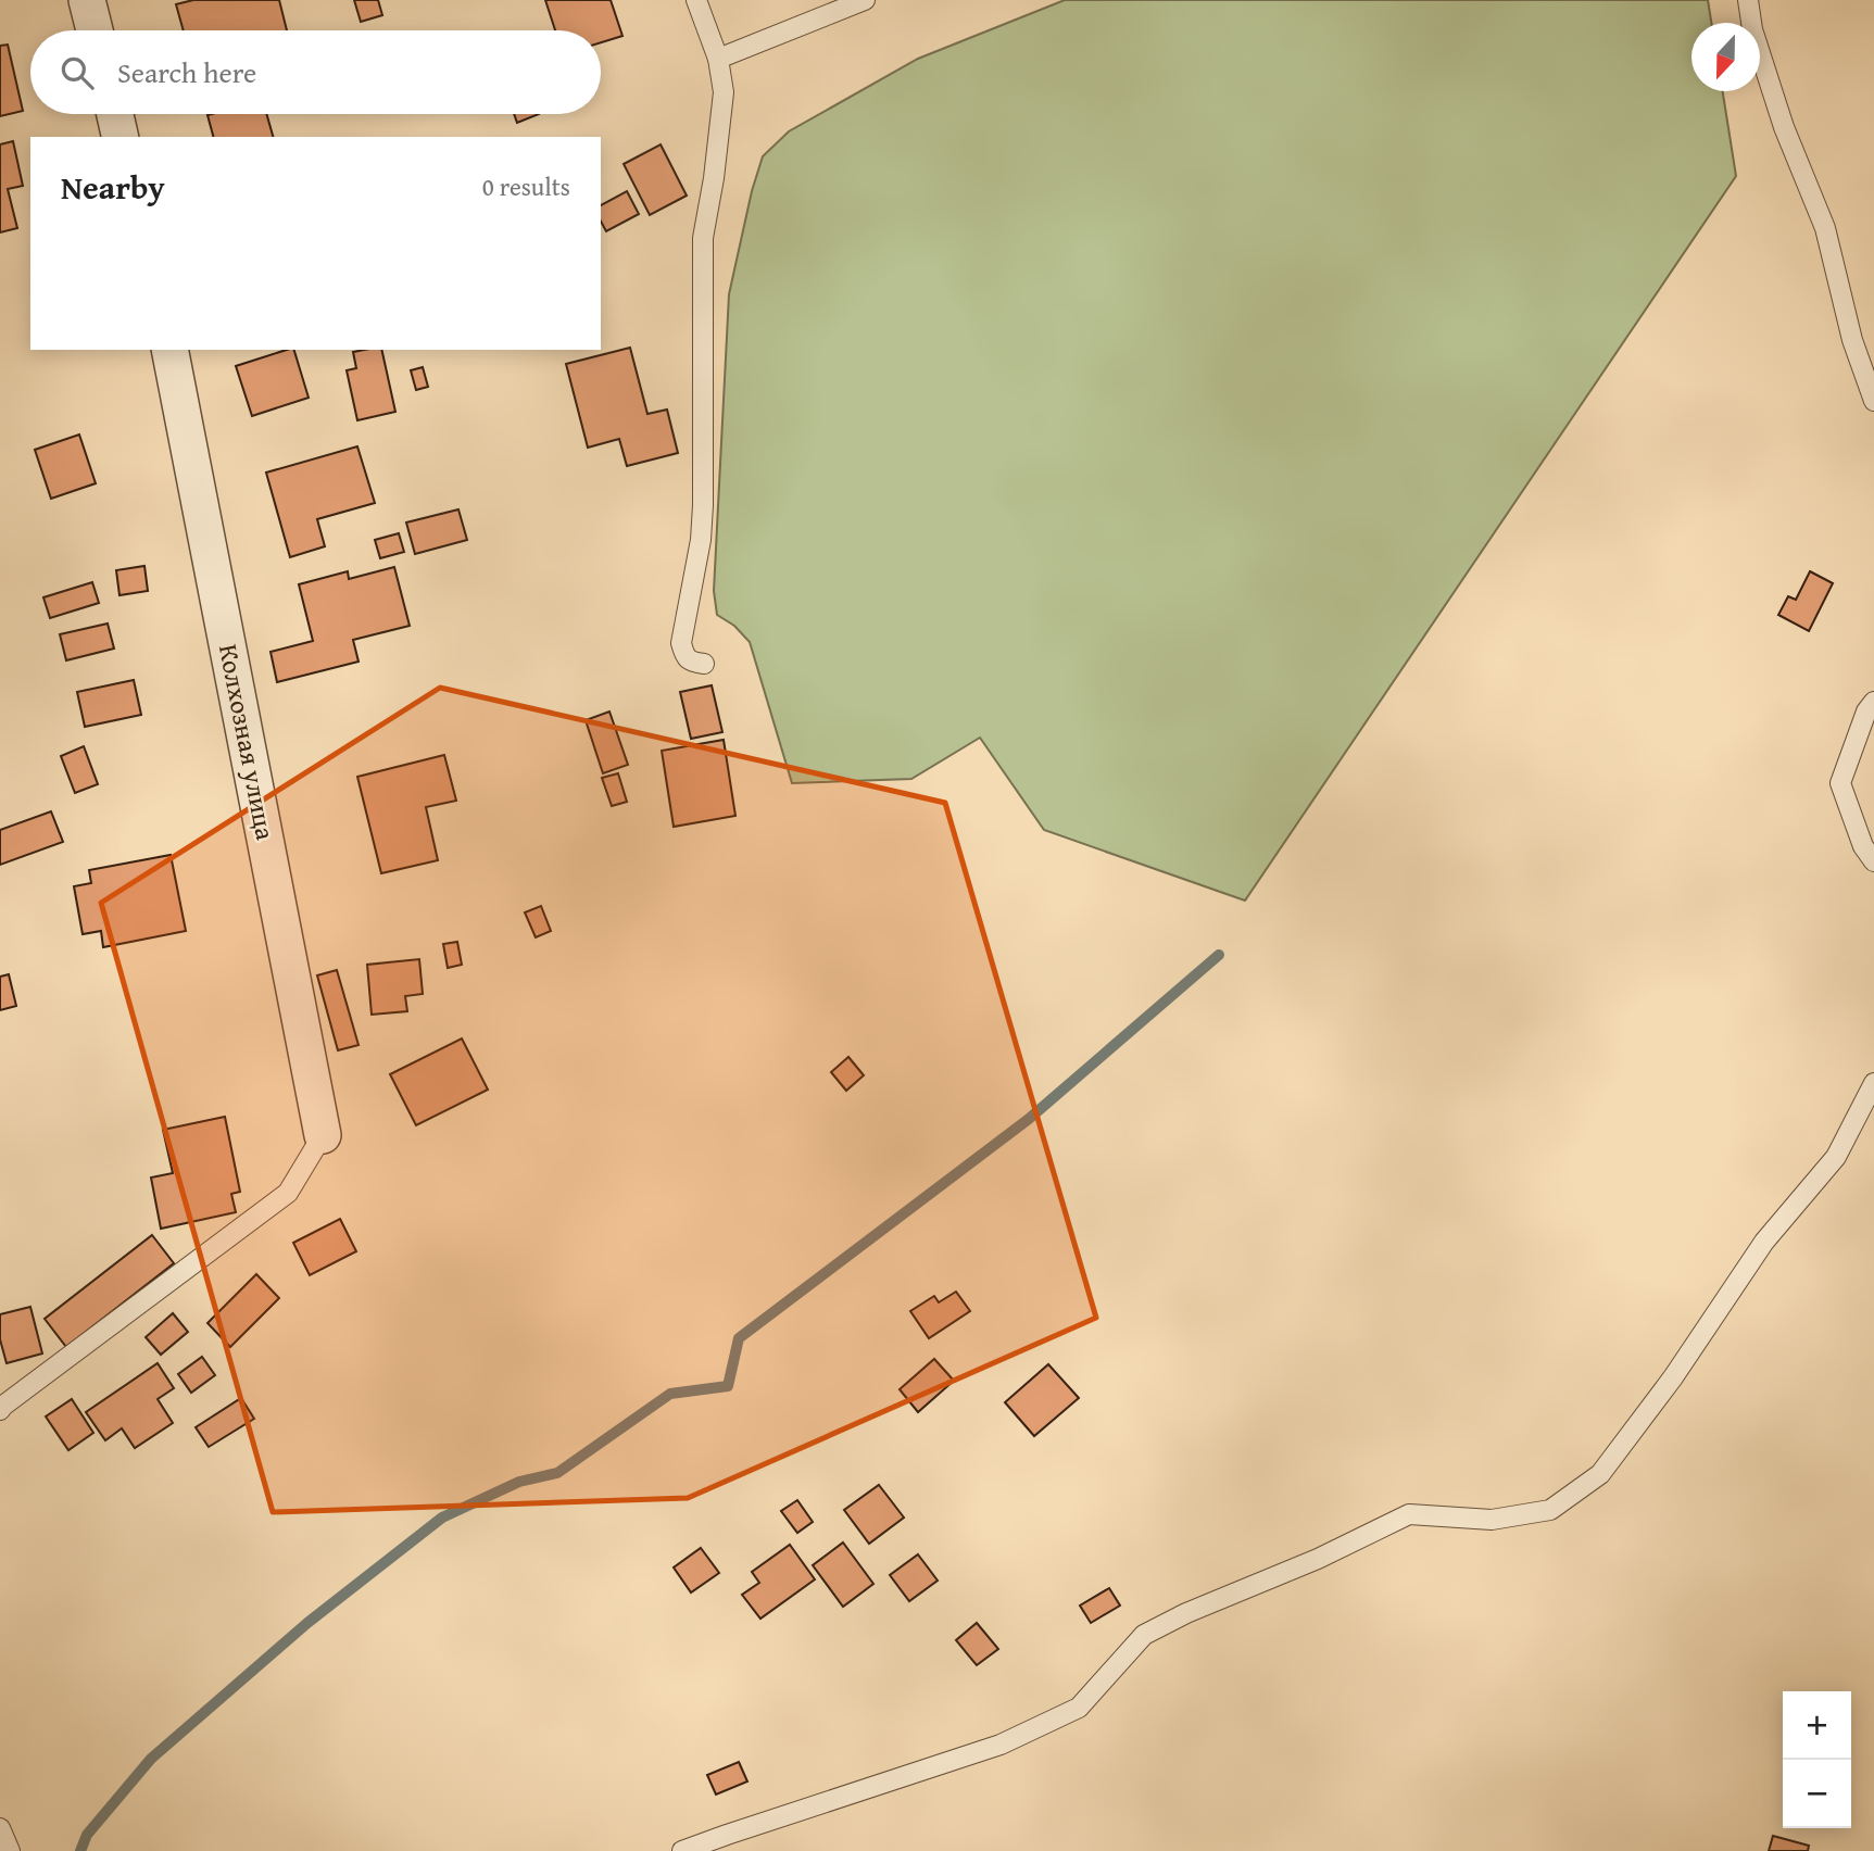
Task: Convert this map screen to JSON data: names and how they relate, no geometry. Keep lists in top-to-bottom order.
{
  "streets": {
    "street": ["Колхозная улица"]
  },
  "north": "bottom",
  "page": {
    "search": "Search here",
    "heading": ["Nearby", "0 results"],
    "map_buttons": ["+", "−"]
  }
}
